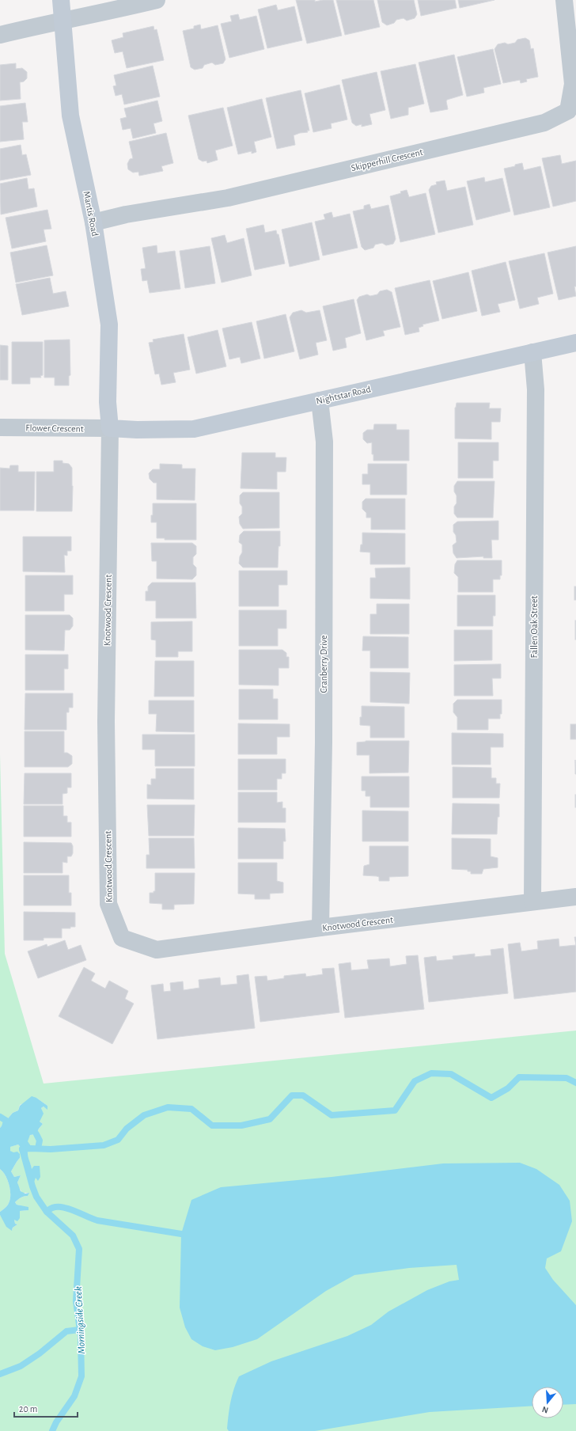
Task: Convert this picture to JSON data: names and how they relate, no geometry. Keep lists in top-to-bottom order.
{
  "streets": {
    "street": [
      "Skipperhill Crescent",
      "Mantis Road",
      "Nightstar Road",
      "Flower Crescent",
      "Knotwood Crescent",
      "Fallen Oak Street",
      "Cranberry Drive"
    ]
  },
  "crossings": [
    ["Skipperhill Crescent", "Mantis Road"],
    ["Mantis Road", "Nightstar Road"],
    ["Mantis Road", "Flower Crescent"],
    ["Mantis Road", "Knotwood Crescent"],
    ["Nightstar Road", "Flower Crescent"],
    ["Nightstar Road", "Knotwood Crescent"],
    ["Nightstar Road", "Fallen Oak Street"],
    ["Nightstar Road", "Cranberry Drive"],
    ["Flower Crescent", "Knotwood Crescent"],
    ["Knotwood Crescent", "Fallen Oak Street"],
    ["Knotwood Crescent", "Cranberry Drive"]
  ],
  "water": ["Morningside Creek"],
  "scale_bar": "20 m",
  "north": "bottom"
}
